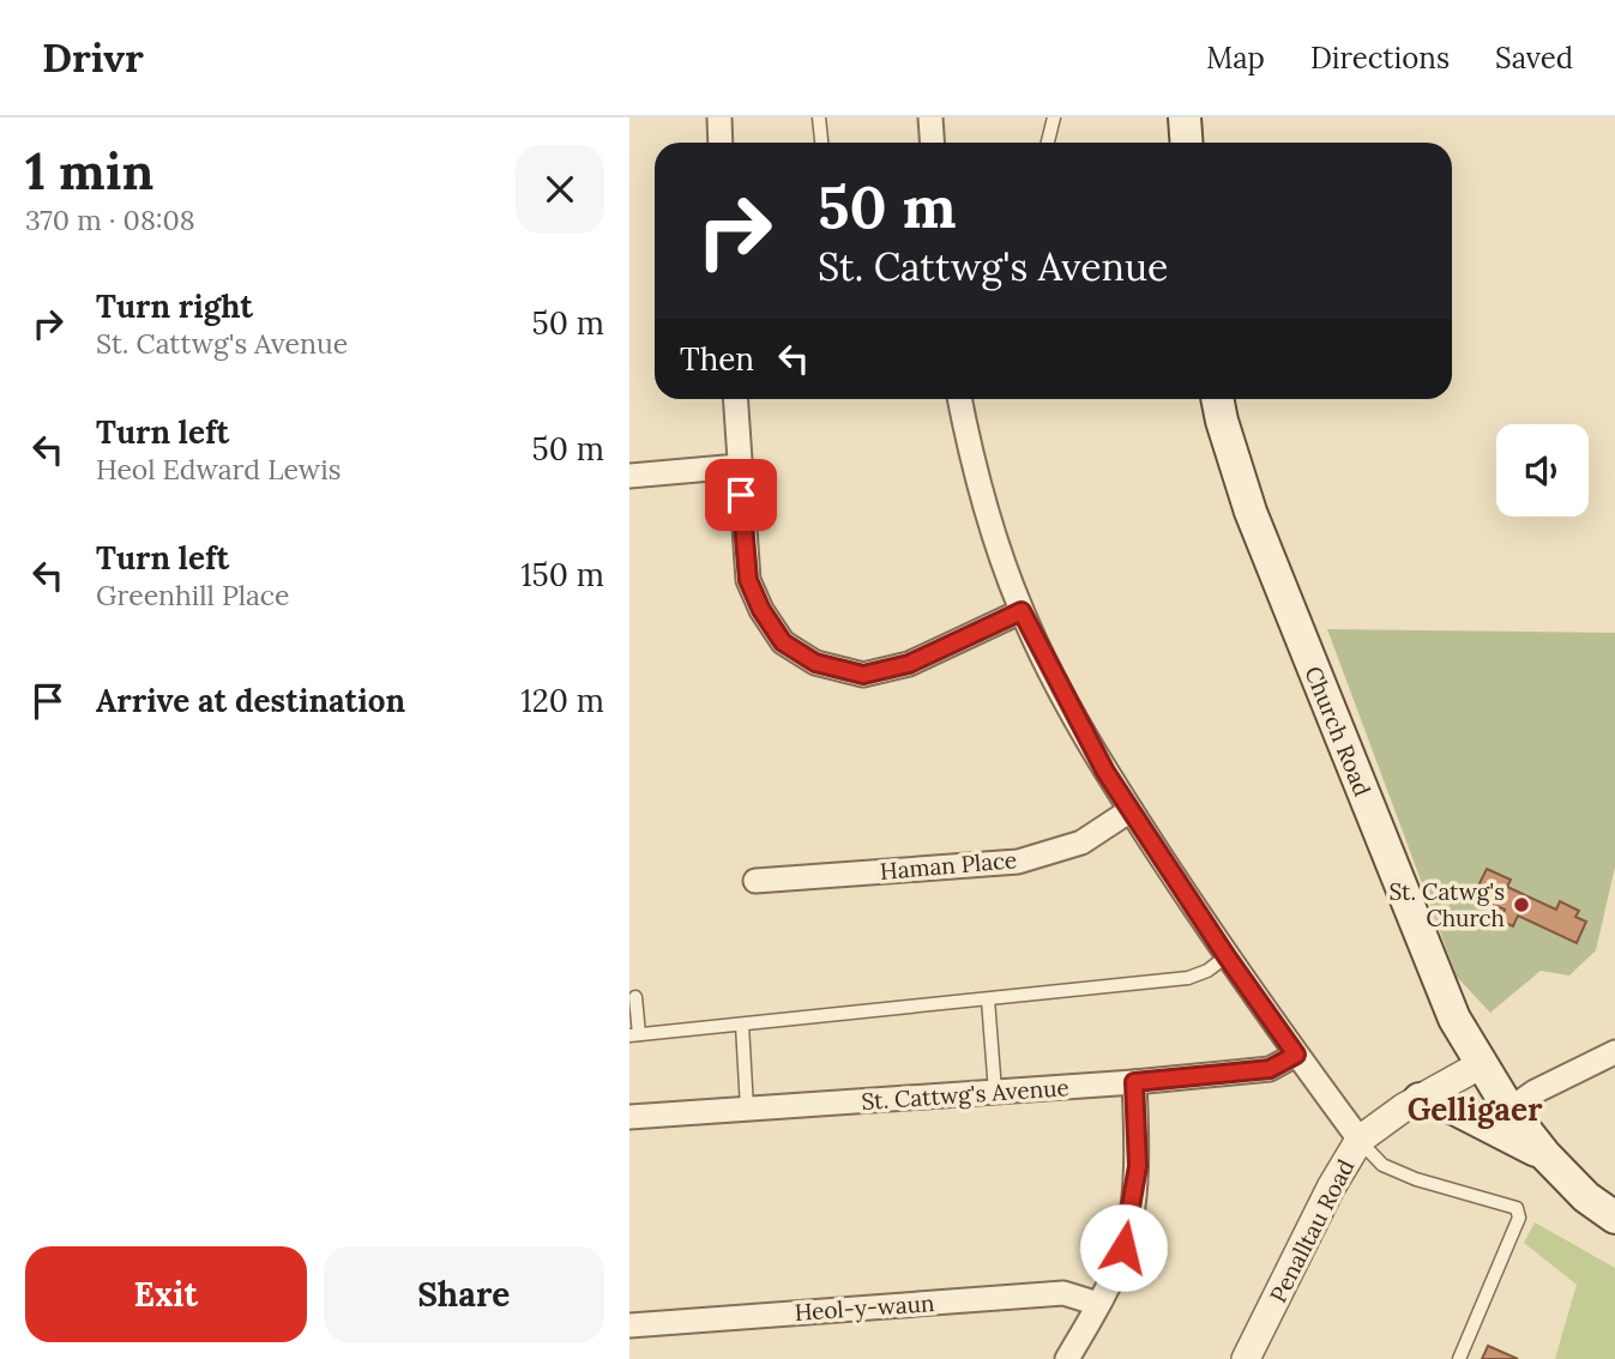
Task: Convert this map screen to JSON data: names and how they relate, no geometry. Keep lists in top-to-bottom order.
{
  "streets": {
    "main road": ["Church Road"],
    "street": [
      "Haman Place",
      "St. Cattwg's Avenue",
      "Penalltau Road",
      "Heol-y-waun"
    ]
  },
  "crossings": [
    ["Church Road", "Penalltau Road"]
  ],
  "districts": ["Gelligaer"],
  "places": ["St. Catwg's Church"],
  "page": {
    "header": "Drivr",
    "nav": ["Map", "Directions", "Saved"],
    "heading": ["1 min", "370 m · 08:08"],
    "turn": ["50 m", "St. Cattwg's Avenue"],
    "list": [
      {
        "name": "Turn right",
        "note": "St. Cattwg's Avenue",
        "value": "50 m"
      },
      {
        "name": "Turn left",
        "note": "Heol Edward Lewis",
        "value": "50 m"
      },
      {
        "name": "Turn left",
        "note": "Greenhill Place",
        "value": "150 m"
      },
      {
        "name": "Arrive at destination",
        "value": "120 m"
      }
    ],
    "then": "Then",
    "buttons": ["Exit", "Share"]
  }
}
